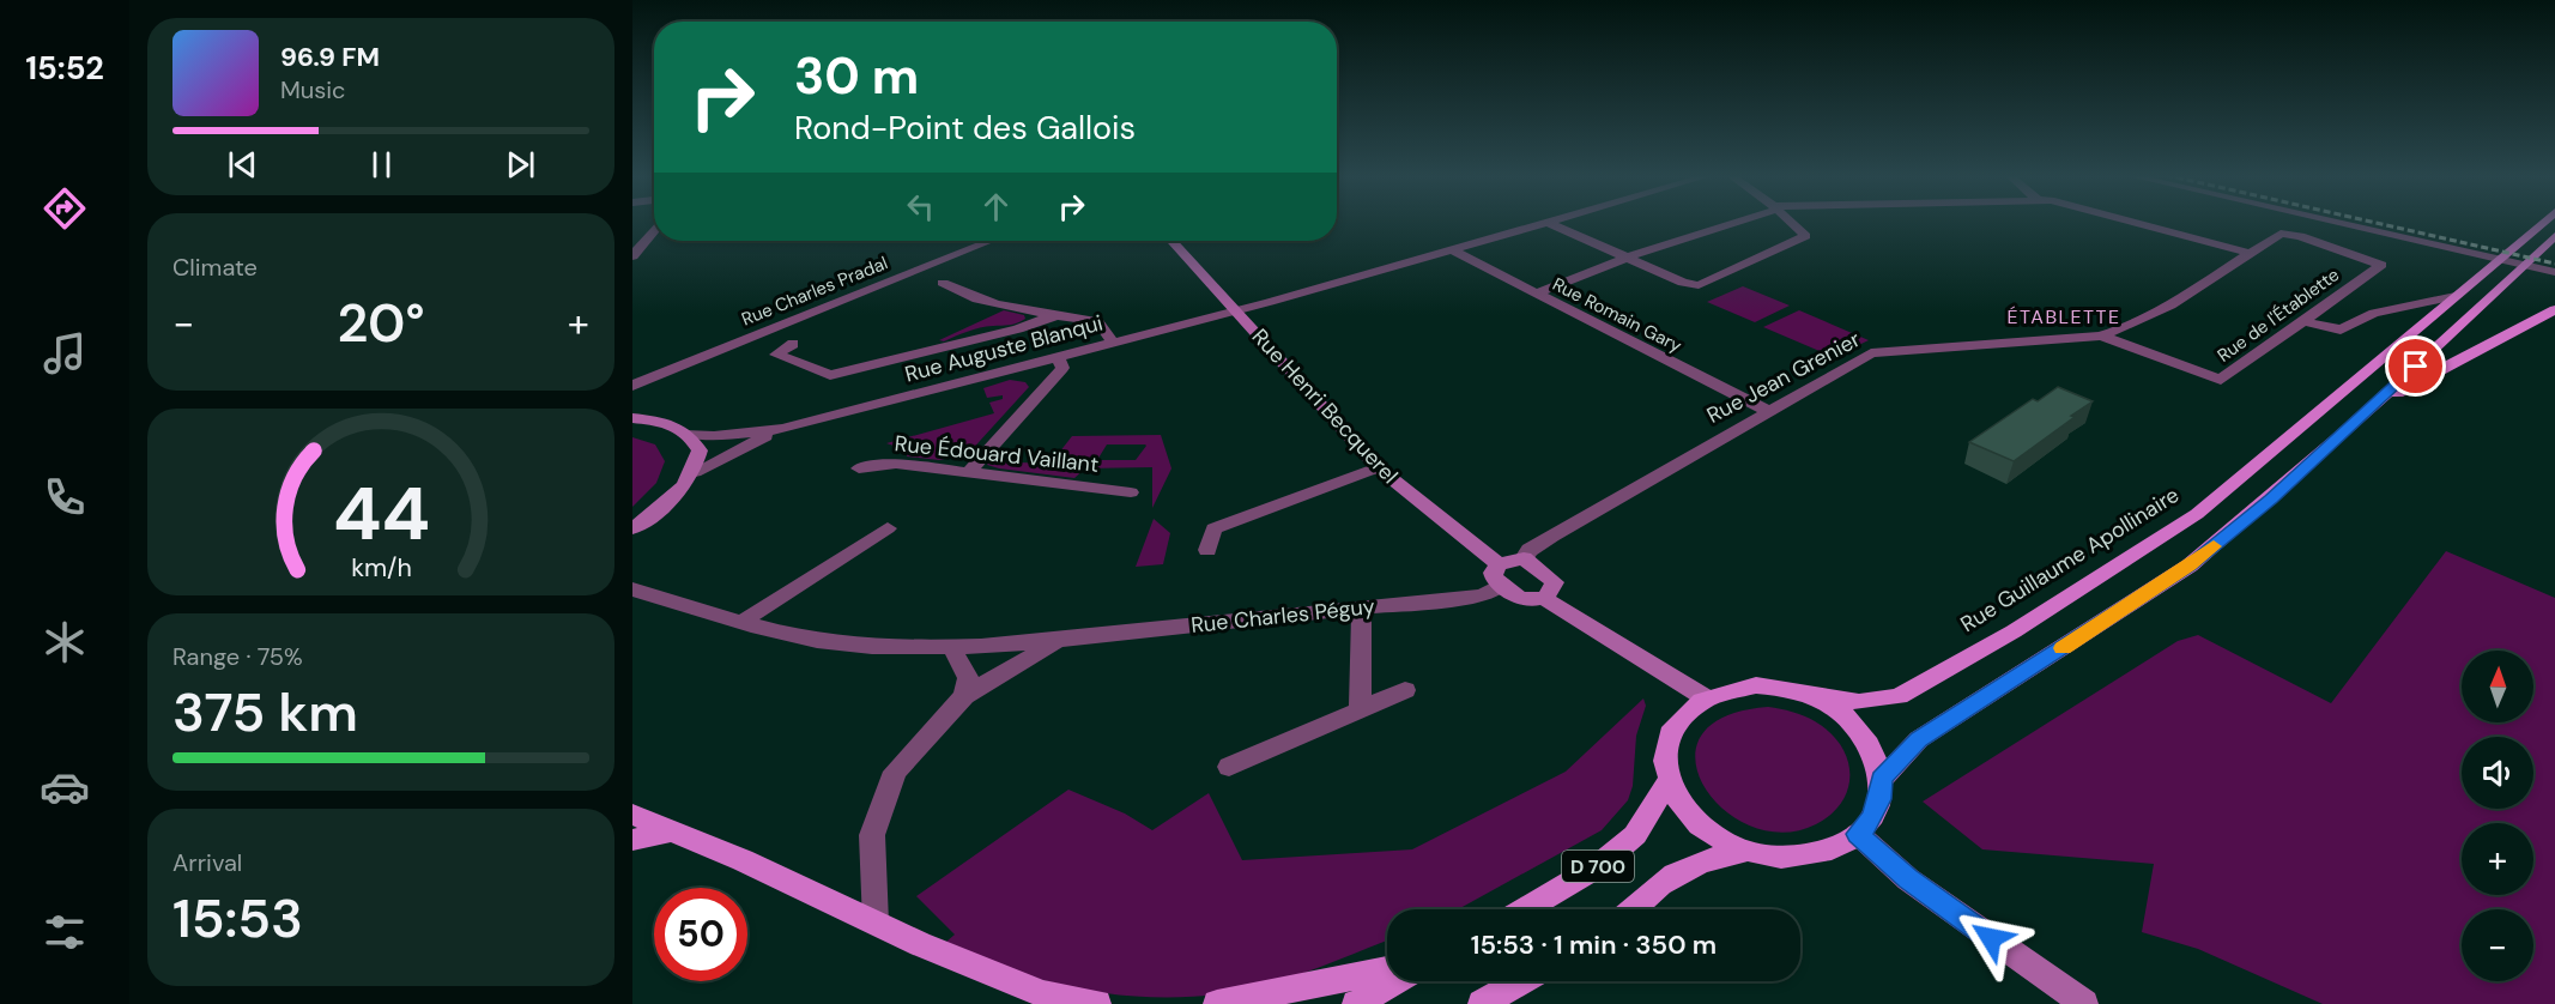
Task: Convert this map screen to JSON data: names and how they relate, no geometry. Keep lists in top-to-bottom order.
{
  "streets": {
    "main road": ["Rue Henri Becquerel", "Rue Guillaume Apollinaire", "D 700"],
    "street": [
      "Rue Charles Pradal",
      "Rue Romain Gary",
      "Rue de l'Établette",
      "Rue Auguste Blanqui",
      "Rue Jean Grenier",
      "Rue Édouard Vaillant",
      "Rue Charles Péguy"
    ]
  },
  "crossings": [
    ["Rue Romain Gary", "Rue Auguste Blanqui"],
    ["Rue Romain Gary", "Rue Jean Grenier"],
    ["Rue de l'Établette", "Rue Jean Grenier"],
    ["Rue Auguste Blanqui", "Rue Henri Becquerel"],
    ["Rue Henri Becquerel", "Rue Charles Péguy"],
    ["Rue Guillaume Apollinaire", "D 700"]
  ],
  "districts": ["ÉTABLETTE"],
  "north": "top",
  "page": {
    "tabs": "15:52",
    "turn": ["30 m", "Rond-Point des Gallois"],
    "song": ["96.9 FM", "Music"],
    "tile": [
      "Climate",
      ["Range · 75%", "375 km"],
      ["Arrival", "15:53"]
    ],
    "heat": ["−", "20°", "+"],
    "map_buttons": ["+", "−"],
    "limit": "50",
    "trip": "15:53 · 1 min · 350 m",
    "gauge": ["44", "km/h"]
  }
}
